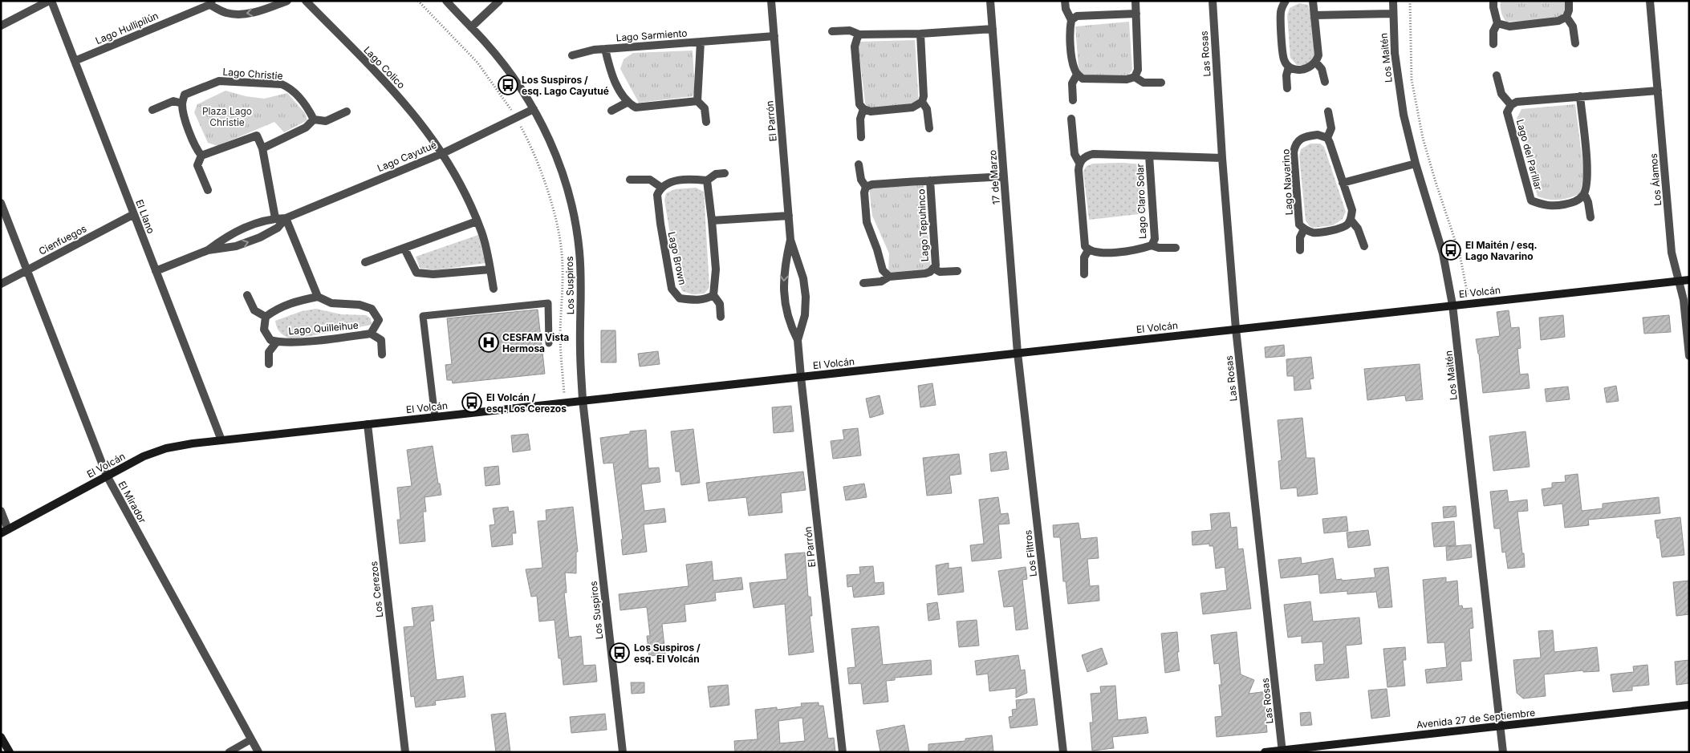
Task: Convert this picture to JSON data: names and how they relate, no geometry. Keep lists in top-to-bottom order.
{
  "streets": {
    "street": [
      "Lago Hullipilún",
      "Lago Sarmiento",
      "Las Rosas",
      "Los Maitén",
      "Lago Colico",
      "Lago Christie",
      "El Parrón",
      "Lago del Parillar",
      "Lago Cayutué",
      "17 de Marzo",
      "Los Álamos",
      "Lago Navarino",
      "Lago Claro Solar",
      "El Llano",
      "Lago Tepuhinco",
      "Cienfuegos",
      "Lago Brown",
      "Los Suspiros",
      "El Volcán",
      "Lago Quilleihue",
      "El Mirador",
      "Los Filtros",
      "Los Cerezos",
      "Avenida 27 de Septiembre"
    ]
  },
  "crossings": [
    ["Lago Hullipilún", "El Llano"],
    ["Lago Sarmiento", "El Parrón"],
    ["Las Rosas", "Lago Claro Solar"],
    ["Las Rosas", "El Volcán"],
    ["Las Rosas", "Avenida 27 de Septiembre"],
    ["Los Maitén", "El Volcán"],
    ["Los Maitén", "Avenida 27 de Septiembre"],
    ["Lago Colico", "Lago Cayutué"],
    ["El Parrón", "El Volcán"],
    ["Lago Cayutué", "El Llano"],
    ["Lago Cayutué", "Los Suspiros"],
    ["17 de Marzo", "Lago Tepuhinco"],
    ["17 de Marzo", "El Volcán"],
    ["17 de Marzo", "Los Filtros"],
    ["Los Álamos", "El Volcán"],
    ["El Llano", "Cienfuegos"],
    ["El Llano", "El Volcán"],
    ["Cienfuegos", "El Mirador"],
    ["Los Suspiros", "El Volcán"],
    ["El Volcán", "El Mirador"],
    ["El Volcán", "Los Filtros"],
    ["El Volcán", "Los Cerezos"]
  ],
  "parks": ["Plaza Lago Christie"],
  "places": {
    "bus stop": [
      "Los Suspiros / esq. Lago Cayutué",
      "El Maitén / esq. Lago Navarino",
      "El Volcán / esq. Los Cerezos",
      "Los Suspiros / esq. El Volcán"
    ],
    "hospital": ["CESFAM Vista Hermosa"]
  }
}
